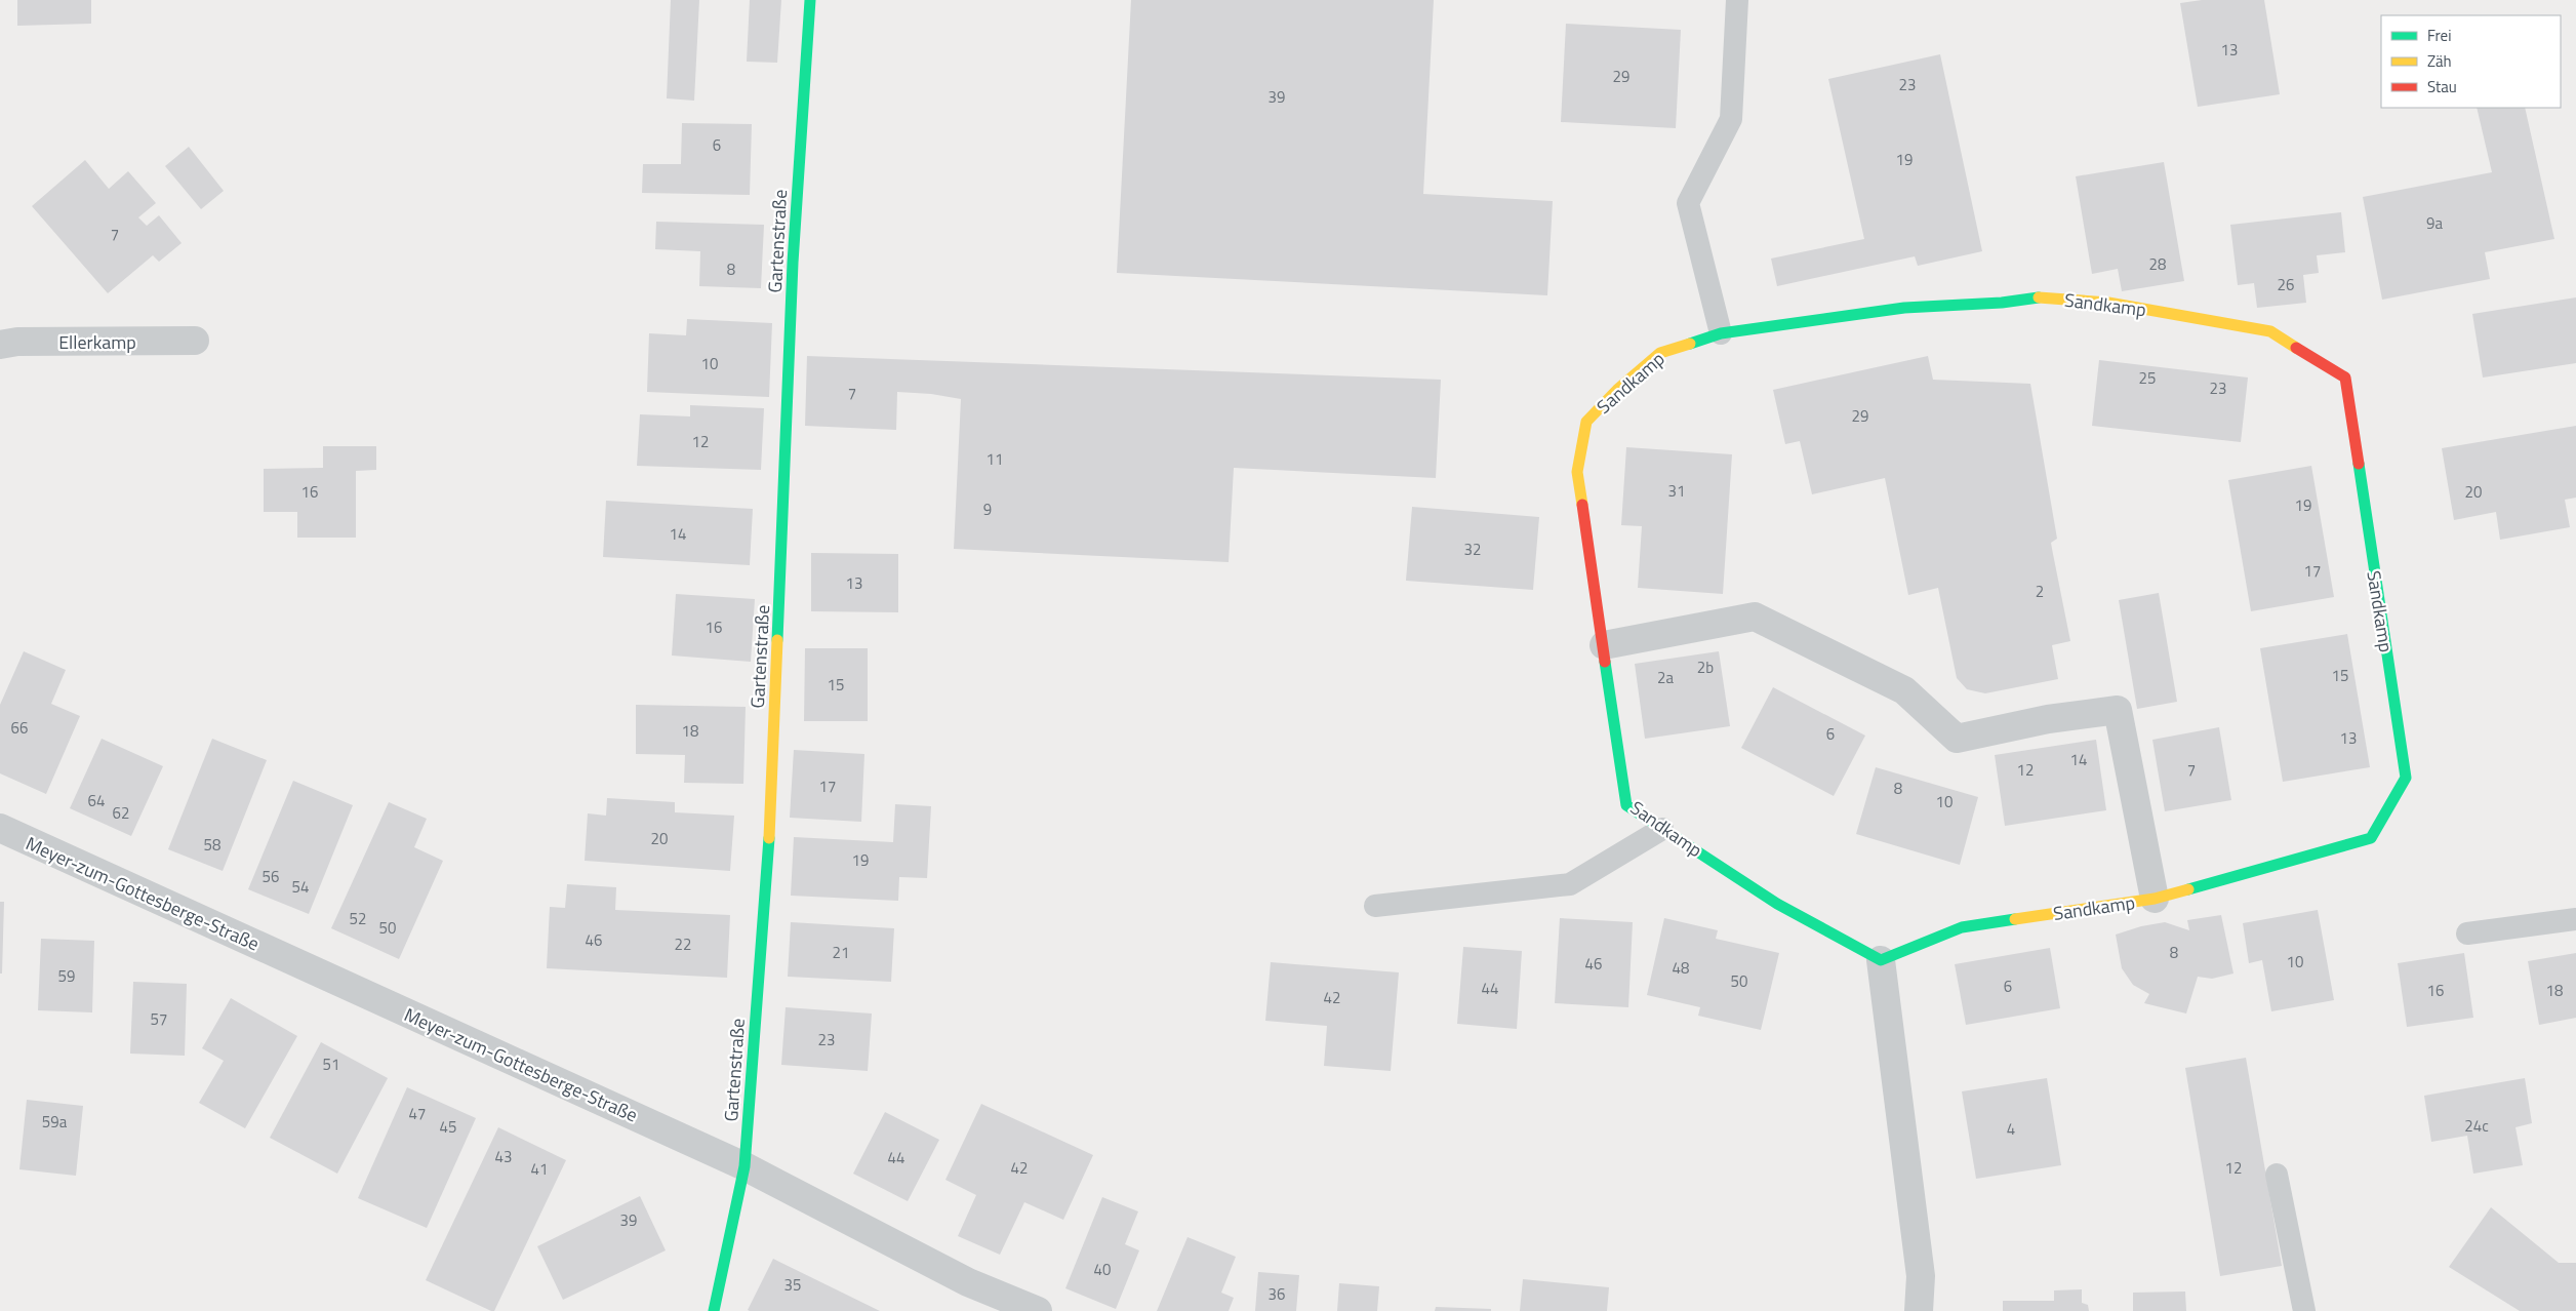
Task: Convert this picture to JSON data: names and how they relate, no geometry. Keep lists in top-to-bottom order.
{
  "streets": {
    "street": [
      "Gartenstraße",
      "Sandkamp",
      "Ellerkamp",
      "Meyer-zum-Gottesberge-Straße"
    ]
  },
  "crossings": [
    ["Gartenstraße", "Meyer-zum-Gottesberge-Straße"]
  ],
  "house_numbers": [
    "13",
    "29",
    "23",
    "39",
    "6",
    "19",
    "9a",
    "7",
    "28",
    "8",
    "26",
    "10",
    "25",
    "23",
    "7",
    "29",
    "12",
    "11",
    "31",
    "16",
    "20",
    "19",
    "9",
    "14",
    "32",
    "17",
    "13",
    "2",
    "16",
    "2b",
    "15",
    "2a",
    "15",
    "66",
    "18",
    "6",
    "13",
    "14",
    "12",
    "7",
    "17",
    "8",
    "64",
    "10",
    "62",
    "20",
    "58",
    "19",
    "56",
    "54",
    "52",
    "50",
    "46",
    "22",
    "21",
    "8",
    "10",
    "46",
    "48",
    "59",
    "50",
    "6",
    "44",
    "16",
    "18",
    "42",
    "57",
    "23",
    "51",
    "47",
    "59a",
    "24c",
    "45",
    "4",
    "43",
    "44",
    "42",
    "12",
    "41",
    "39",
    "40",
    "35",
    "36"
  ],
  "legend": ["Frei", "Zäh", "Stau"]
}
